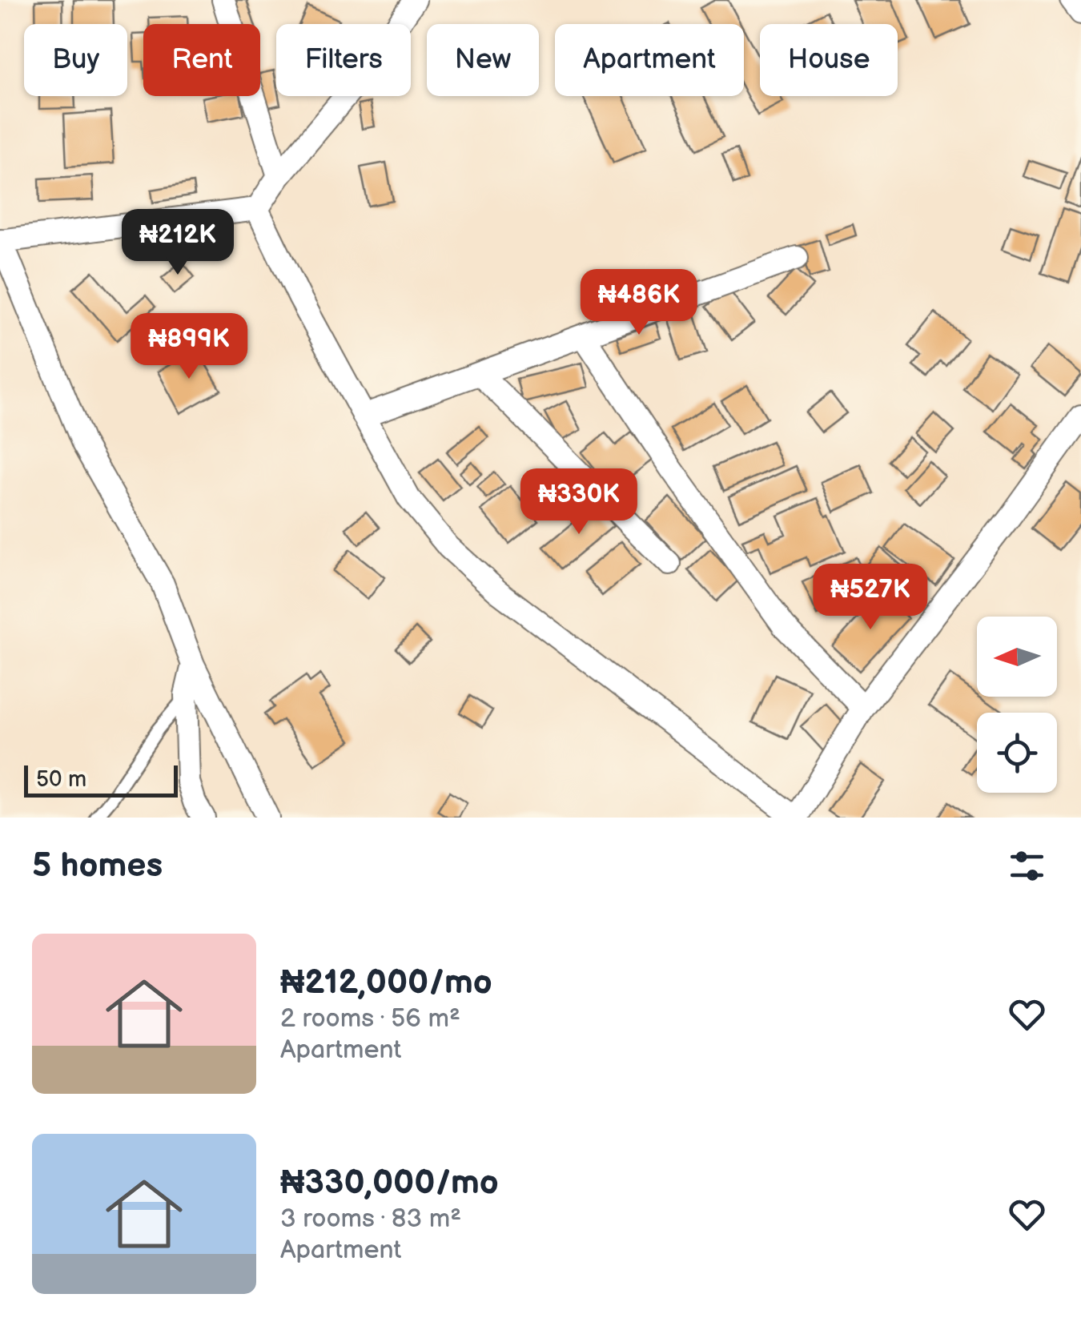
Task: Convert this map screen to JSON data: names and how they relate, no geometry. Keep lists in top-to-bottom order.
{
  "scale_bar": "50 m",
  "north": "left",
  "page": {
    "chip": [
      "Buy",
      "Rent",
      "Filters",
      "New",
      "Apartment",
      "House"
    ],
    "price": [
      "₦212K",
      "₦486K",
      "₦899K",
      "₦330K",
      "₦527K"
    ],
    "scale": "50 m",
    "heading": "5 homes",
    "list": [
      {
        "name": "₦212,000/mo",
        "note": "2 rooms · 56 m² · Apartment"
      },
      {
        "name": "₦330,000/mo",
        "note": "3 rooms · 83 m² · Apartment"
      }
    ]
  }
}
